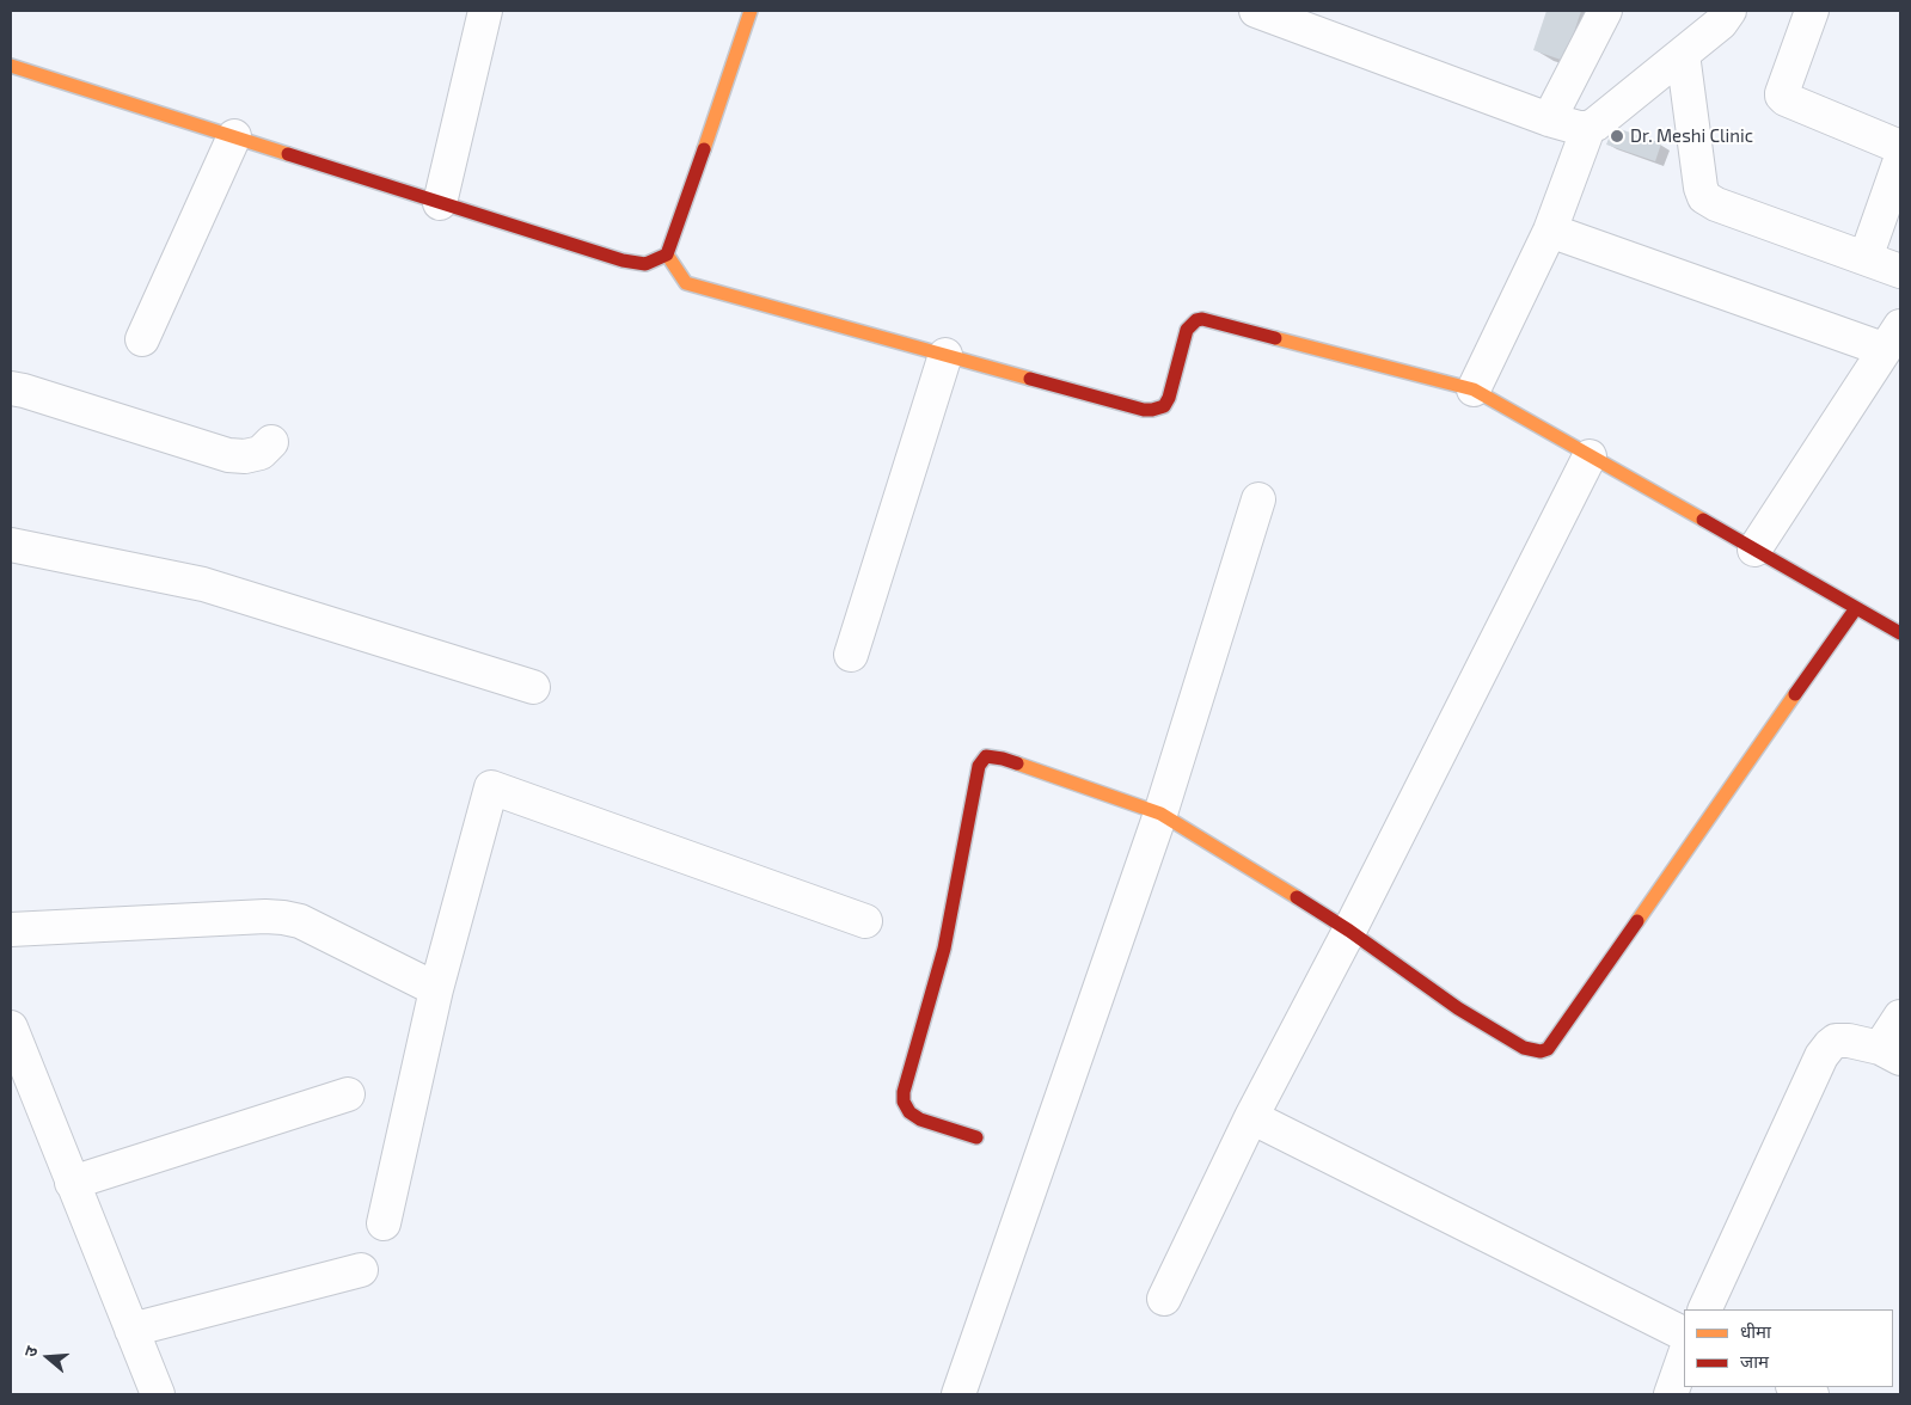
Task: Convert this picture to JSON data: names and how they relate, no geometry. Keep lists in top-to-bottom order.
{
  "places": ["Dr. Meshi Clinic"],
  "legend": ["धीमा", "जाम"],
  "north": "left"
}
